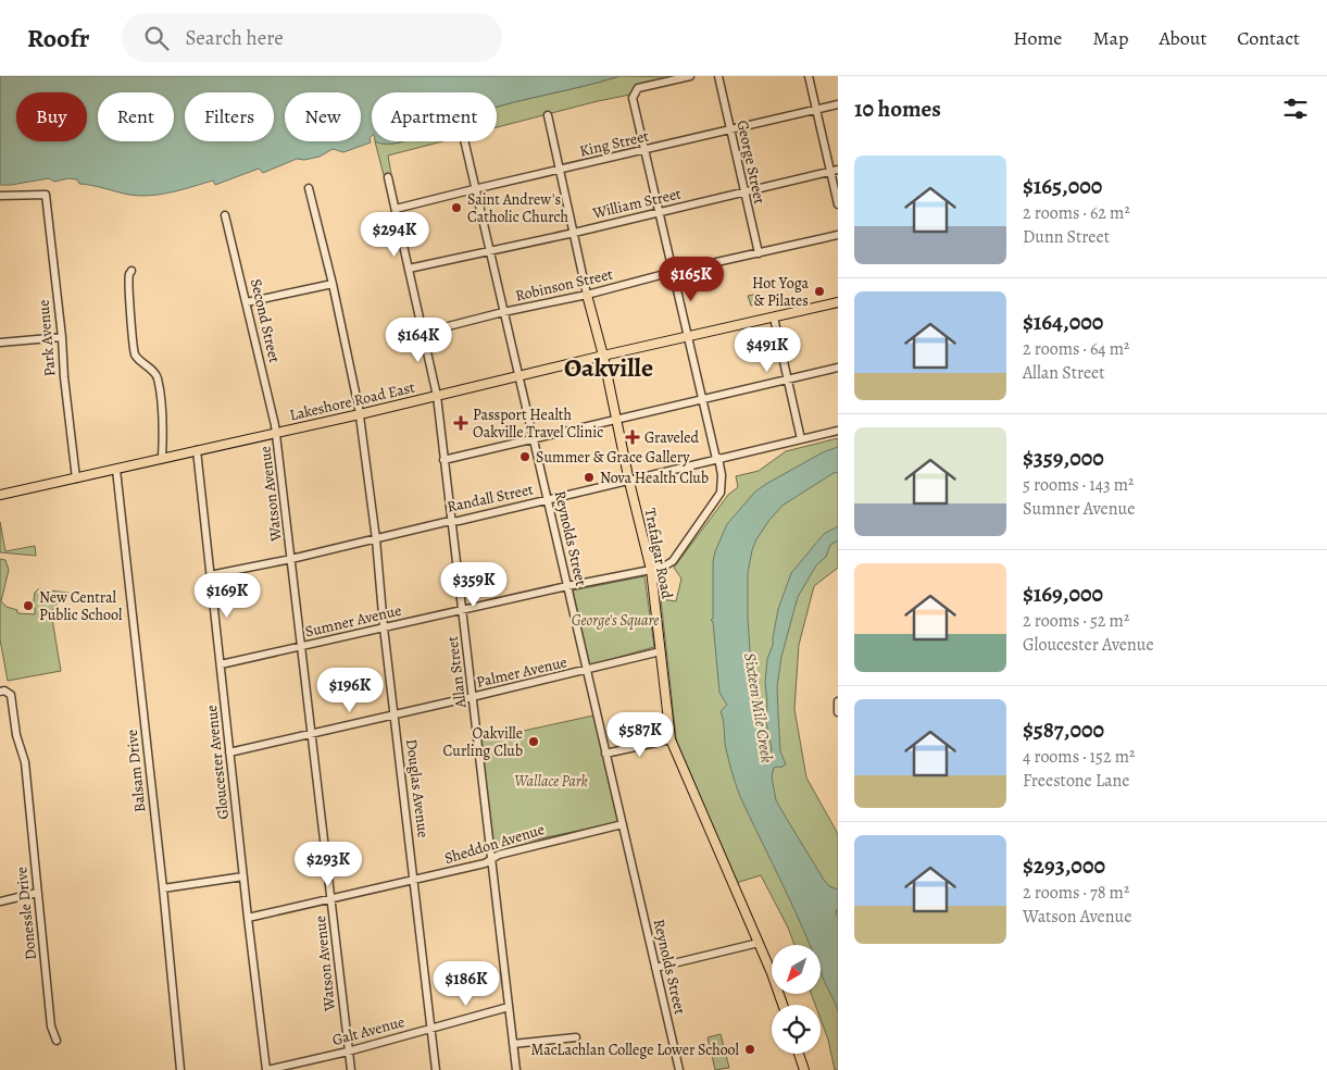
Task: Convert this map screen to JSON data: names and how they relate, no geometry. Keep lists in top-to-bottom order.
{
  "streets": {
    "main road": ["Lakeshore Road East", "Trafalgar Road"],
    "street": [
      "King Street",
      "George Street",
      "William Street",
      "Robinson Street",
      "Second Street",
      "Park Avenue",
      "Watson Avenue",
      "Randall Street",
      "Reynolds Street",
      "Sumner Avenue",
      "Allan Street",
      "Palmer Avenue",
      "Gloucester Avenue",
      "Balsam Drive",
      "Douglas Avenue",
      "Sheddon Avenue",
      "Donessle Drive",
      "Galt Avenue"
    ]
  },
  "crossings": [
    ["King Street", "George Street"],
    ["King Street", "Reynolds Street"],
    ["King Street", "Trafalgar Road"],
    ["King Street", "Sumner Avenue"],
    ["King Street", "Allan Street"],
    ["George Street", "William Street"],
    ["George Street", "Robinson Street"],
    ["William Street", "Reynolds Street"],
    ["William Street", "Trafalgar Road"],
    ["William Street", "Sumner Avenue"],
    ["William Street", "Allan Street"],
    ["Robinson Street", "Reynolds Street"],
    ["Robinson Street", "Trafalgar Road"],
    ["Robinson Street", "Sumner Avenue"],
    ["Robinson Street", "Allan Street"],
    ["Second Street", "Lakeshore Road East"],
    ["Second Street", "Watson Avenue"],
    ["Park Avenue", "Lakeshore Road East"],
    ["Lakeshore Road East", "Watson Avenue"],
    ["Lakeshore Road East", "Reynolds Street"],
    ["Lakeshore Road East", "Trafalgar Road"],
    ["Lakeshore Road East", "Sumner Avenue"],
    ["Lakeshore Road East", "Allan Street"],
    ["Lakeshore Road East", "Gloucester Avenue"],
    ["Lakeshore Road East", "Balsam Drive"],
    ["Lakeshore Road East", "Douglas Avenue"],
    ["Watson Avenue", "Randall Street"],
    ["Watson Avenue", "Sumner Avenue"],
    ["Watson Avenue", "Palmer Avenue"],
    ["Watson Avenue", "Sheddon Avenue"],
    ["Watson Avenue", "Galt Avenue"],
    ["Randall Street", "Reynolds Street"],
    ["Randall Street", "Trafalgar Road"],
    ["Randall Street", "Sumner Avenue"],
    ["Randall Street", "Allan Street"],
    ["Randall Street", "Gloucester Avenue"],
    ["Randall Street", "Douglas Avenue"],
    ["Reynolds Street", "Sumner Avenue"],
    ["Reynolds Street", "Palmer Avenue"],
    ["Reynolds Street", "Sheddon Avenue"],
    ["Trafalgar Road", "Sumner Avenue"],
    ["Trafalgar Road", "Palmer Avenue"],
    ["Sumner Avenue", "Allan Street"],
    ["Sumner Avenue", "Gloucester Avenue"],
    ["Sumner Avenue", "Douglas Avenue"],
    ["Allan Street", "Palmer Avenue"],
    ["Allan Street", "Sheddon Avenue"],
    ["Allan Street", "Galt Avenue"],
    ["Palmer Avenue", "Gloucester Avenue"],
    ["Palmer Avenue", "Douglas Avenue"],
    ["Gloucester Avenue", "Sheddon Avenue"],
    ["Gloucester Avenue", "Galt Avenue"],
    ["Douglas Avenue", "Sheddon Avenue"],
    ["Douglas Avenue", "Galt Avenue"]
  ],
  "districts": ["Oakville"],
  "water": ["Sixteen Mile Creek"],
  "parks": ["George's Square", "Wallace Park"],
  "places": {
    "other": [
      "Saint Andrew's Catholic Church",
      "Hot Yoga & Pilates",
      "Summer & Grace Gallery",
      "Nova Health Club",
      "New Central Public School",
      "Oakville Curling Club",
      "MacLachlan College Lower School"
    ],
    "health": ["Passport Health Oakville Travel Clinic", "Graveled"]
  },
  "north": "bottom left",
  "page": {
    "header": "Roofr",
    "search": "Search here",
    "nav": [
      "Home",
      "Map",
      "About",
      "Contact"
    ],
    "heading": "10 homes",
    "chip": [
      "Buy",
      "Rent",
      "Filters",
      "New",
      "Apartment"
    ],
    "list": [
      {
        "name": "$165,000",
        "note": "2 rooms · 62 m² · Dunn Street"
      },
      {
        "name": "$164,000",
        "note": "2 rooms · 64 m² · Allan Street"
      },
      {
        "name": "$359,000",
        "note": "5 rooms · 143 m² · Sumner Avenue"
      },
      {
        "name": "$169,000",
        "note": "2 rooms · 52 m² · Gloucester Avenue"
      },
      {
        "name": "$587,000",
        "note": "4 rooms · 152 m² · Freestone Lane"
      },
      {
        "name": "$293,000",
        "note": "2 rooms · 78 m² · Watson Avenue"
      }
    ],
    "price": [
      "$294K",
      "$165K",
      "$164K",
      "$491K",
      "$359K",
      "$169K",
      "$196K",
      "$587K",
      "$293K",
      "$186K"
    ]
  }
}
